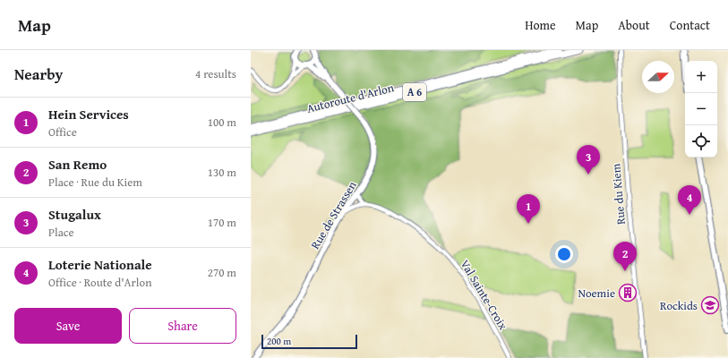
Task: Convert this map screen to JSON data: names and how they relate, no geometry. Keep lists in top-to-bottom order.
{
  "streets": {
    "highway": ["A 6", "Autoroute d'Arlon"],
    "main road": ["Rue de Strassen"],
    "street": ["Rue du Kiem", "Val Sainte-Croix"]
  },
  "places": {
    "building": ["Noemie"],
    "school or university": ["Rockids"]
  },
  "scale_bar": "200 m",
  "north": "right",
  "page": {
    "header": "Map",
    "nav": [
      "Home",
      "Map",
      "About",
      "Contact"
    ],
    "heading": ["Nearby", "4 results"],
    "map_buttons": ["+", "−"],
    "list": [
      {
        "mark": "1",
        "name": "Hein Services",
        "note": "Office",
        "value": "100 m"
      },
      {
        "mark": "2",
        "name": "San Remo",
        "note": "Place · Rue du Kiem",
        "value": "130 m"
      },
      {
        "mark": "3",
        "name": "Stugalux",
        "note": "Place",
        "value": "170 m"
      },
      {
        "mark": "4",
        "name": "Loterie Nationale",
        "note": "Office · Route d'Arlon",
        "value": "270 m"
      }
    ],
    "pins": [
      "3",
      "4",
      "1",
      "2"
    ],
    "buttons": ["Save", "Share"],
    "scale": "200 m"
  }
}
